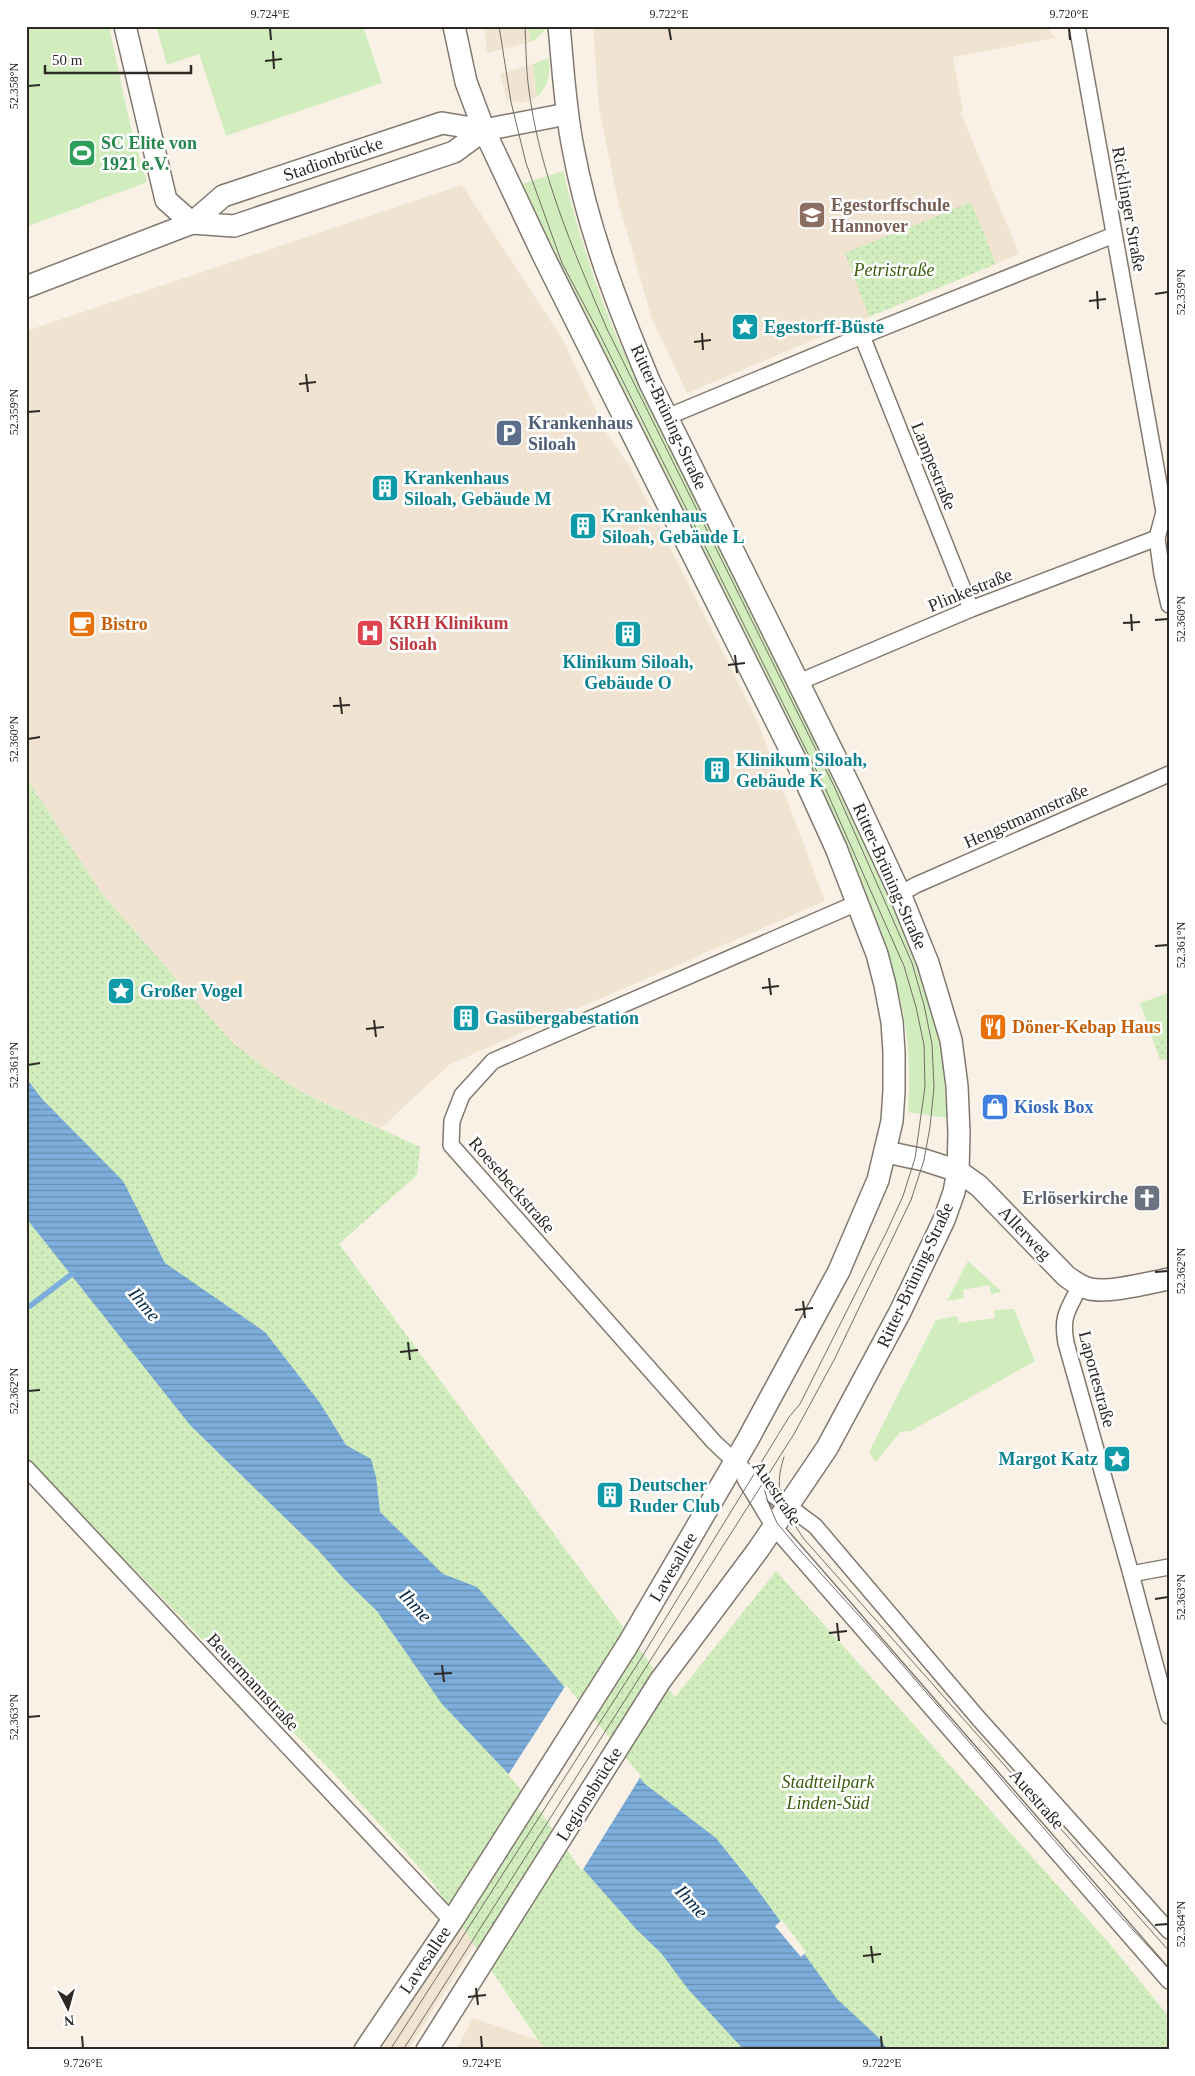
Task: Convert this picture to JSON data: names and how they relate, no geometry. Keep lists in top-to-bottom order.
{
  "streets": {
    "main road": [
      "Stadionbrücke",
      "Ritter-Brüning-Straße",
      "Allerweg",
      "Lavesallee",
      "Legionsbrücke"
    ],
    "street": [
      "Ricklinger Straße",
      "Lampestraße",
      "Plinkestraße",
      "Hengstmannstraße",
      "Roesebeckstraße",
      "Laportestraße",
      "Auestraße",
      "Beuermannstraße"
    ]
  },
  "crossings": [
    ["Stadionbrücke", "Ritter-Brüning-Straße"],
    ["Ricklinger Straße", "Plinkestraße"],
    ["Ritter-Brüning-Straße", "Plinkestraße"],
    ["Ritter-Brüning-Straße", "Hengstmannstraße"],
    ["Ritter-Brüning-Straße", "Allerweg"],
    ["Ritter-Brüning-Straße", "Auestraße"],
    ["Ritter-Brüning-Straße", "Legionsbrücke"],
    ["Lampestraße", "Plinkestraße"],
    ["Roesebeckstraße", "Auestraße"],
    ["Roesebeckstraße", "Lavesallee"],
    ["Allerweg", "Laportestraße"],
    ["Auestraße", "Lavesallee"],
    ["Auestraße", "Legionsbrücke"],
    ["Lavesallee", "Beuermannstraße"]
  ],
  "water": ["Ihme"],
  "parks": ["Petristraße", "Stadtteilpark Linden-Süd"],
  "places": {
    "sports": ["SC Elite von 1921 e.V."],
    "school or university": ["Egestorffschule Hannover"],
    "place": ["Egestorff-Büste", "Großer Vogel", "Margot Katz"],
    "parking": ["Krankenhaus Siloah"],
    "building": [
      "Krankenhaus Siloah, Gebäude M",
      "Krankenhaus Siloah, Gebäude L",
      "Klinikum Siloah, Gebäude O",
      "Klinikum Siloah, Gebäude K",
      "Gasübergabestation",
      "Deutscher Ruder Club"
    ],
    "cafe": ["Bistro"],
    "hospital": ["KRH Klinikum Siloah"],
    "restaurant": ["Döner-Kebap Haus"],
    "shop": ["Kiosk Box"],
    "church": ["Erlöserkirche"]
  },
  "scale_bar": "50 m",
  "north": "bottom",
  "coordinates": [
    "9.724°E",
    "9.722°E",
    "9.720°E",
    "52.358°N",
    "52.359°N",
    "52.360°N",
    "52.361°N",
    "52.362°N",
    "52.363°N",
    "52.364°N",
    "9.726°E"
  ]
}
